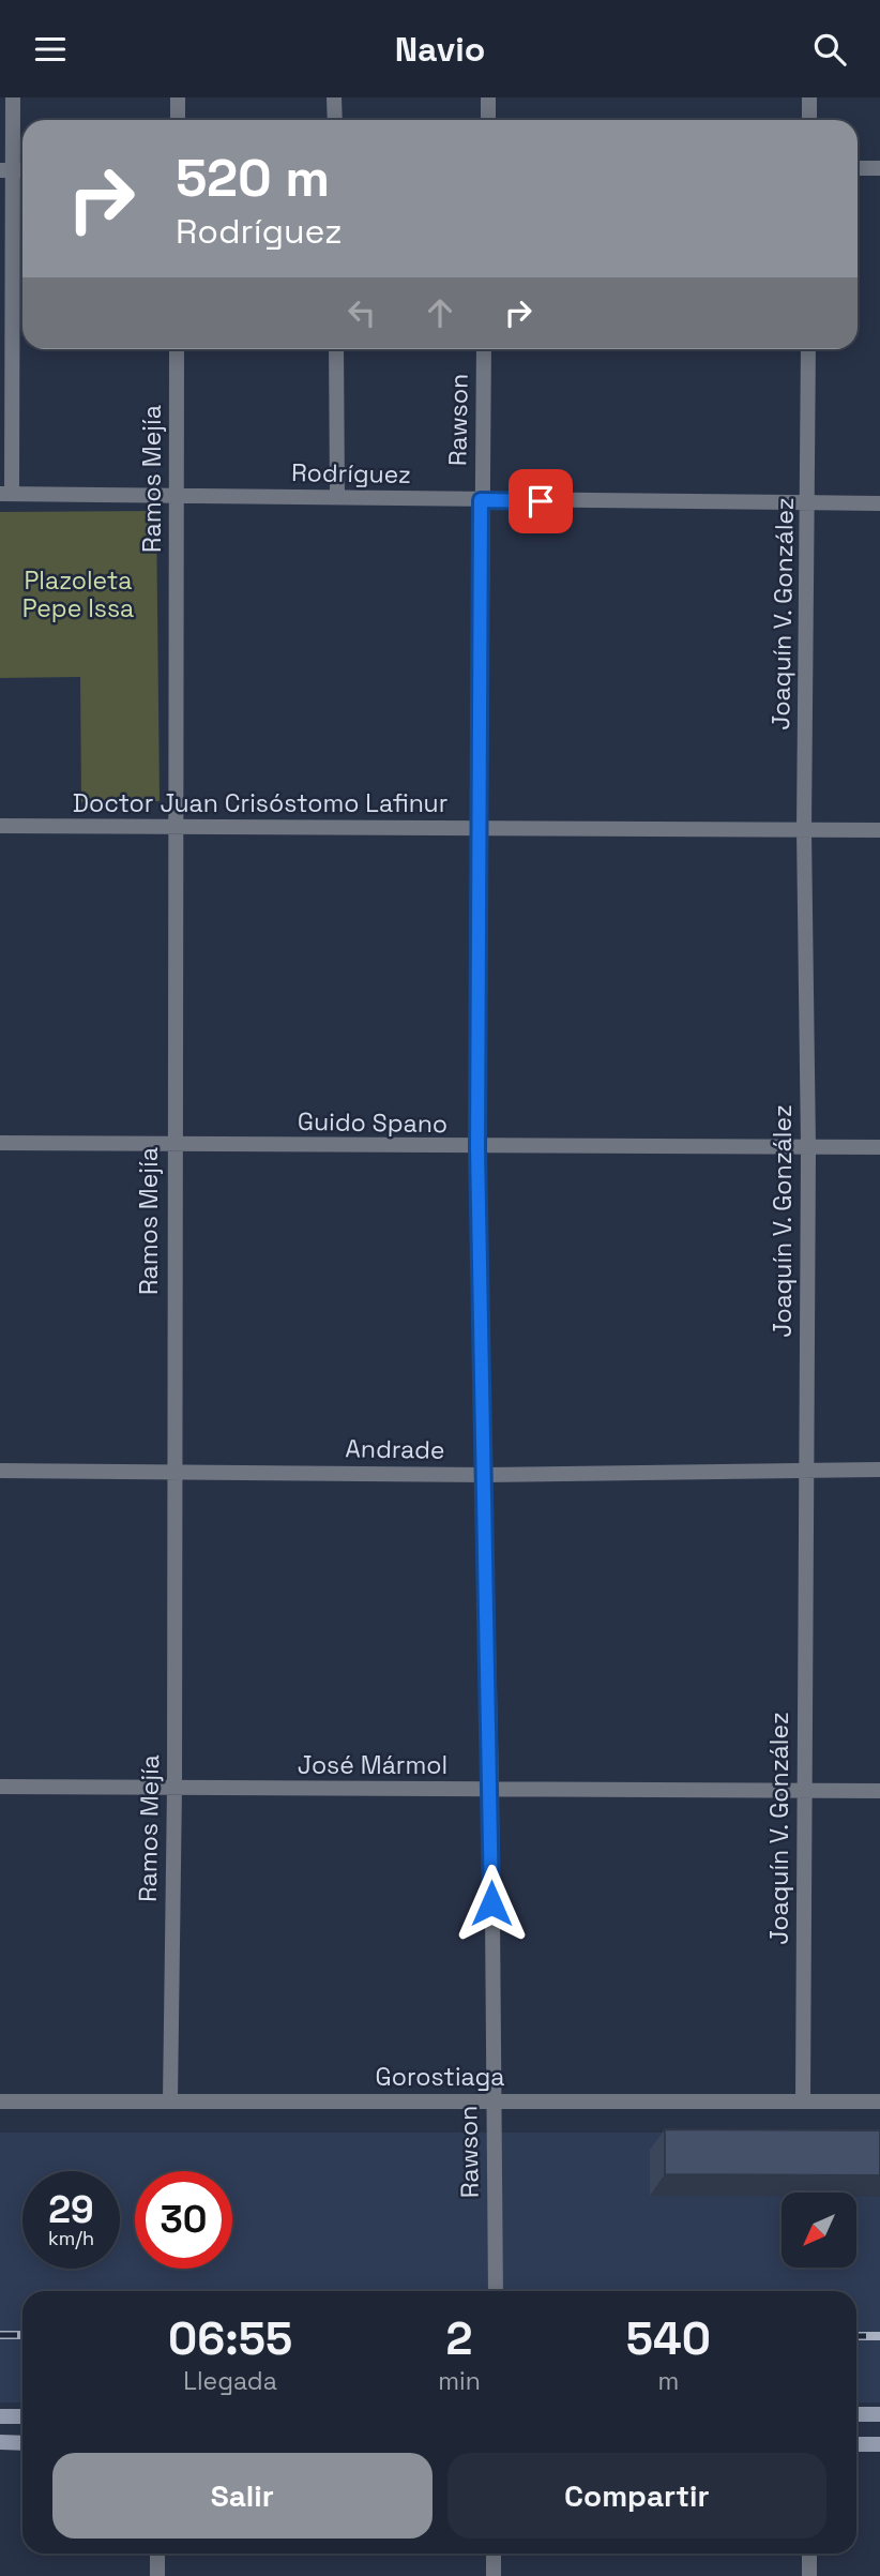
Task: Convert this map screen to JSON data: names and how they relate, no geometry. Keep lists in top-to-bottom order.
{
  "streets": {
    "street": [
      "Rawson",
      "Rodríguez",
      "Ramos Mejía",
      "Joaquín V. González",
      "Doctor Juan Crisóstomo Lafinur",
      "Guido Spano",
      "Andrade",
      "José Mármol",
      "Gorostiaga"
    ]
  },
  "crossings": [
    ["Rawson", "Rodríguez"],
    ["Rawson", "Doctor Juan Crisóstomo Lafinur"],
    ["Rawson", "Guido Spano"],
    ["Rawson", "Andrade"],
    ["Rawson", "José Mármol"],
    ["Rawson", "Gorostiaga"],
    ["Rodríguez", "Ramos Mejía"],
    ["Rodríguez", "Joaquín V. González"],
    ["Ramos Mejía", "Doctor Juan Crisóstomo Lafinur"],
    ["Ramos Mejía", "Guido Spano"],
    ["Ramos Mejía", "Andrade"],
    ["Ramos Mejía", "José Mármol"],
    ["Ramos Mejía", "Gorostiaga"],
    ["Joaquín V. González", "Doctor Juan Crisóstomo Lafinur"],
    ["Joaquín V. González", "Guido Spano"],
    ["Joaquín V. González", "Andrade"],
    ["Joaquín V. González", "José Mármol"],
    ["Joaquín V. González", "Gorostiaga"]
  ],
  "parks": ["Plazoleta Pepe Issa"],
  "north": "bottom left",
  "page": {
    "header": "Navio",
    "turn": ["520 m", "Rodríguez"],
    "speed": "29 km/h",
    "limit": "30",
    "eta": [
      "06:55",
      "Llegada",
      "2",
      "min",
      "540",
      "m"
    ],
    "buttons": ["Salir", "Compartir"]
  }
}
